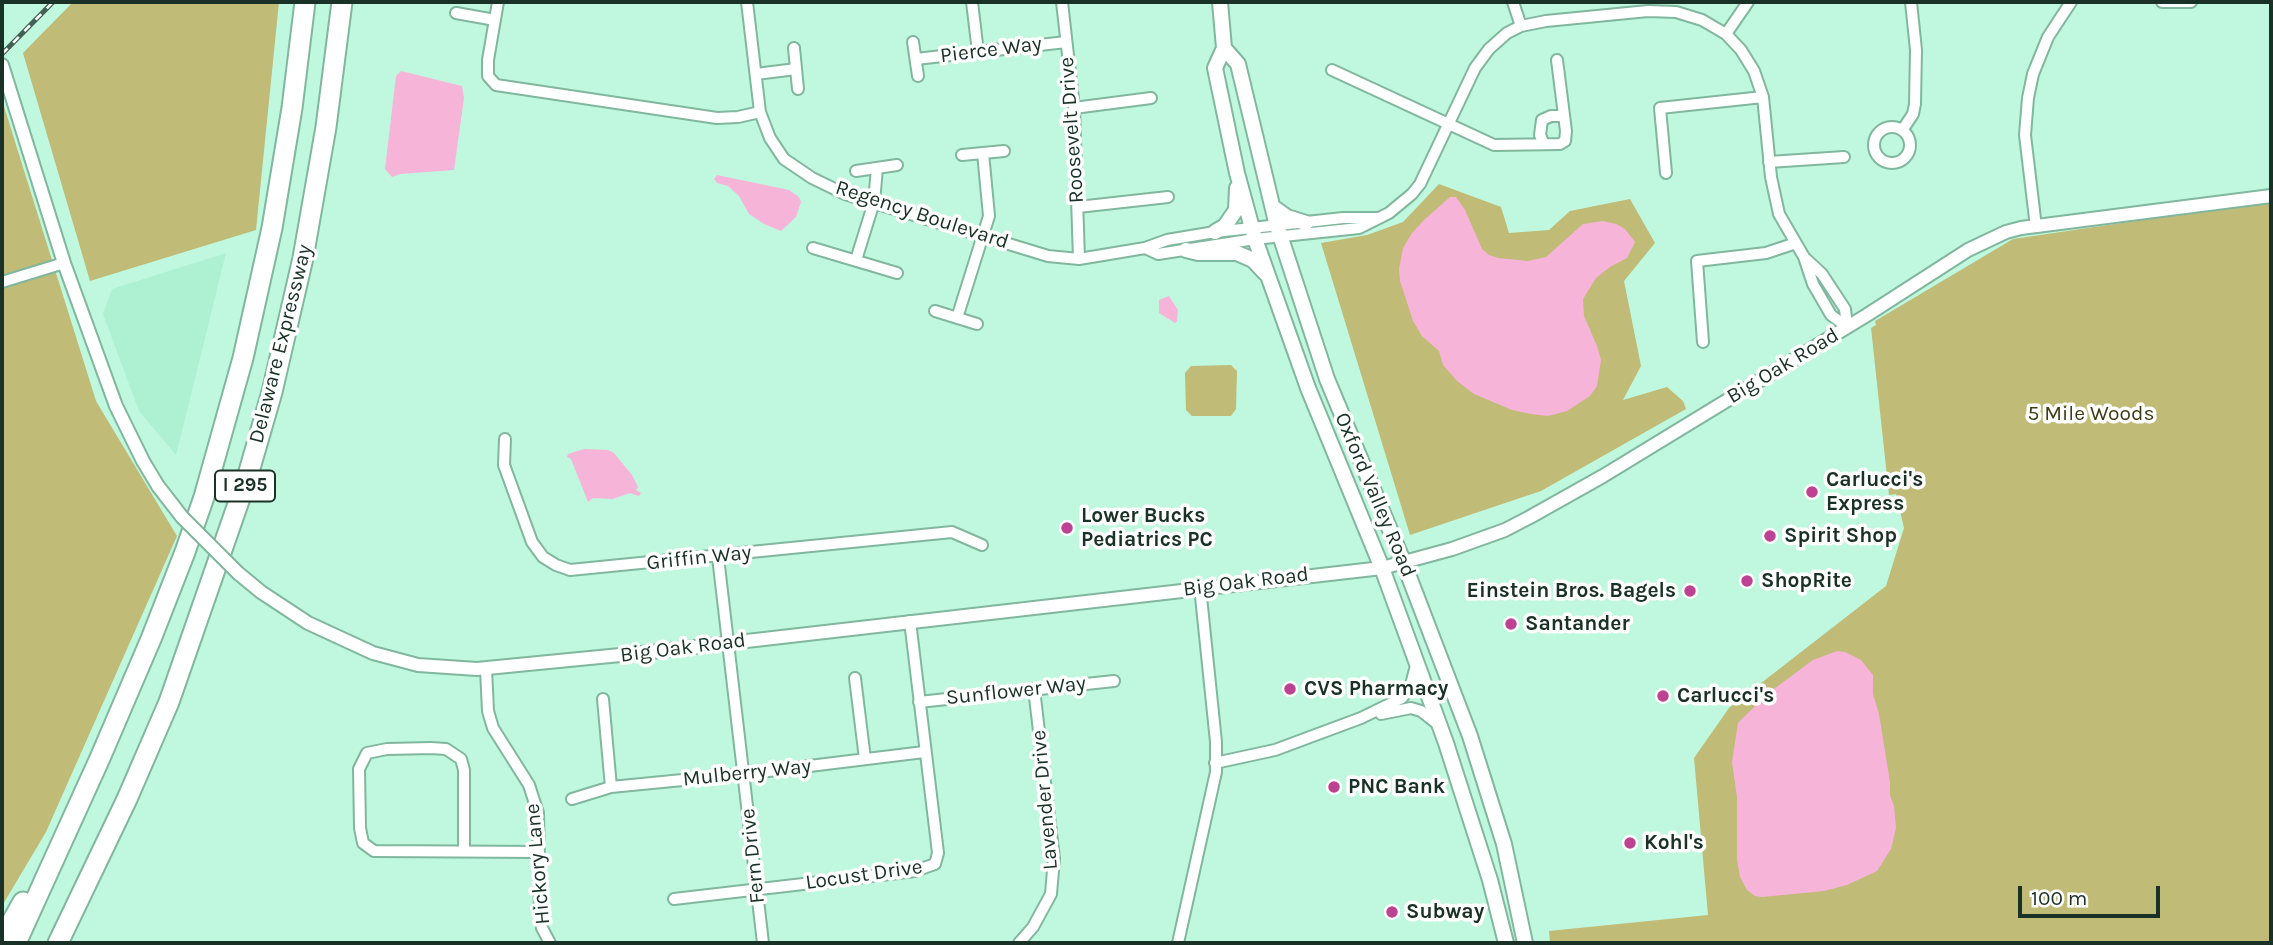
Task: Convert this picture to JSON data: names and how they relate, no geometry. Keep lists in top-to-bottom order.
{
  "streets": {
    "highway": ["Delaware Expressway", "I 295"],
    "main road": ["Oxford Valley Road"],
    "street": [
      "Pierce Way",
      "Roosevelt Drive",
      "Regency Boulevard",
      "Big Oak Road",
      "Griffin Way",
      "Sunflower Way",
      "Mulberry Way",
      "Lavender Drive",
      "Fern Drive",
      "Hickory Lane",
      "Locust Drive"
    ]
  },
  "crossings": [
    ["Pierce Way", "Roosevelt Drive"],
    ["Roosevelt Drive", "Regency Boulevard"],
    ["Regency Boulevard", "Oxford Valley Road"],
    ["Delaware Expressway", "I 295"],
    ["Big Oak Road", "Oxford Valley Road"],
    ["Big Oak Road", "Fern Drive"],
    ["Big Oak Road", "Hickory Lane"],
    ["Big Oak Road", "Locust Drive"],
    ["Griffin Way", "Fern Drive"],
    ["Sunflower Way", "Lavender Drive"],
    ["Sunflower Way", "Locust Drive"],
    ["Mulberry Way", "Fern Drive"],
    ["Mulberry Way", "Locust Drive"],
    ["Fern Drive", "Locust Drive"]
  ],
  "parks": ["5 Mile Woods"],
  "places": [
    "Carlucci's Express",
    "Lower Bucks Pediatrics PC",
    "Spirit Shop",
    "ShopRite",
    "Einstein Bros. Bagels",
    "Santander",
    "CVS Pharmacy",
    "Carlucci's",
    "PNC Bank",
    "Kohl's",
    "Subway"
  ],
  "scale_bar": "100 m"
}
